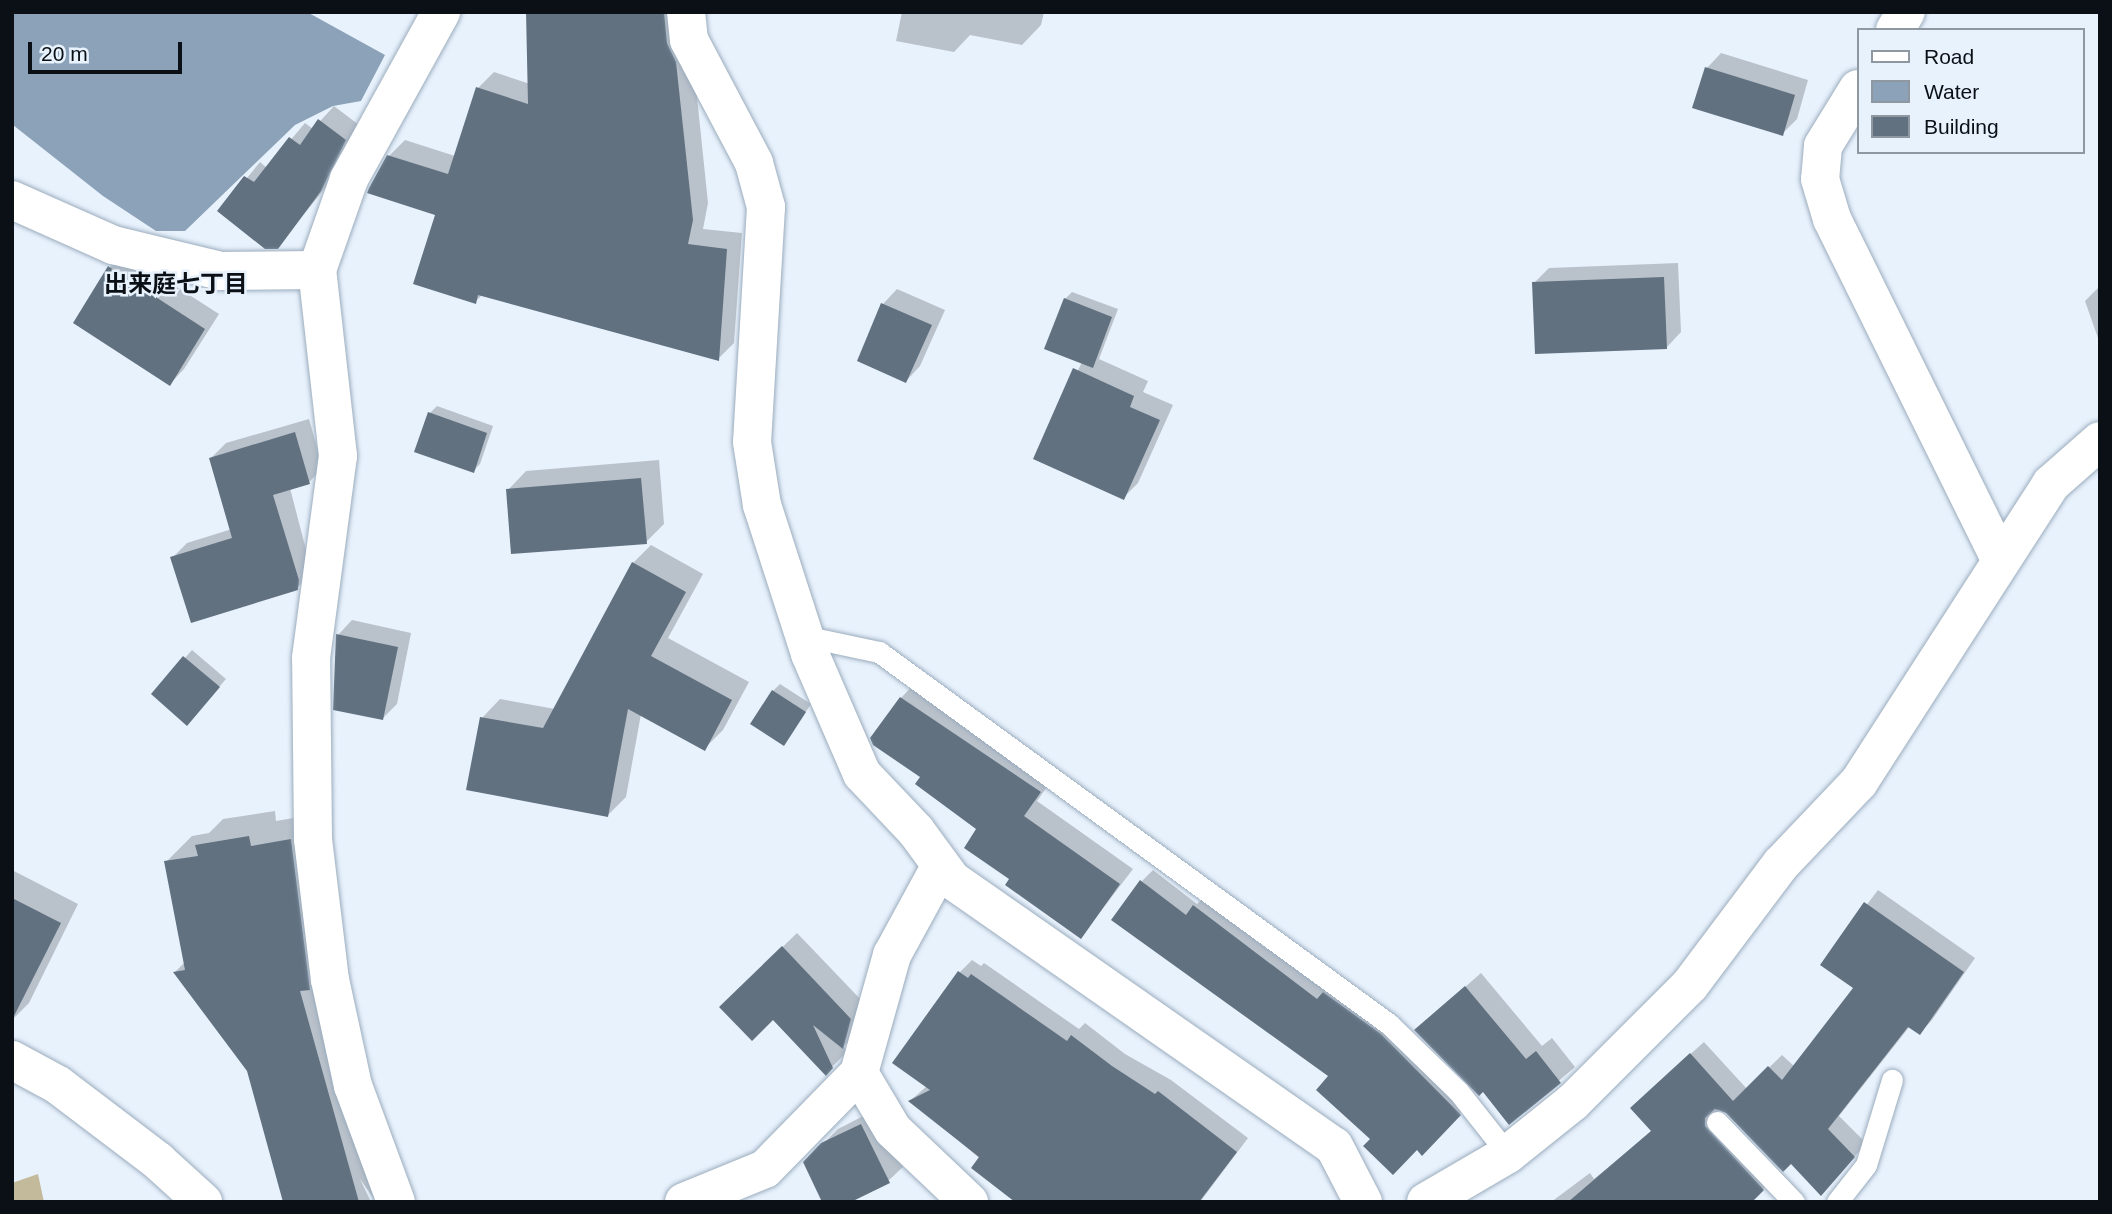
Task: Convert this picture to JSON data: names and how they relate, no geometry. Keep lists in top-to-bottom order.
{
  "districts": ["出来庭七丁目"],
  "legend": ["Road", "Water", "Building"],
  "scale_bar": "20 m"
}
